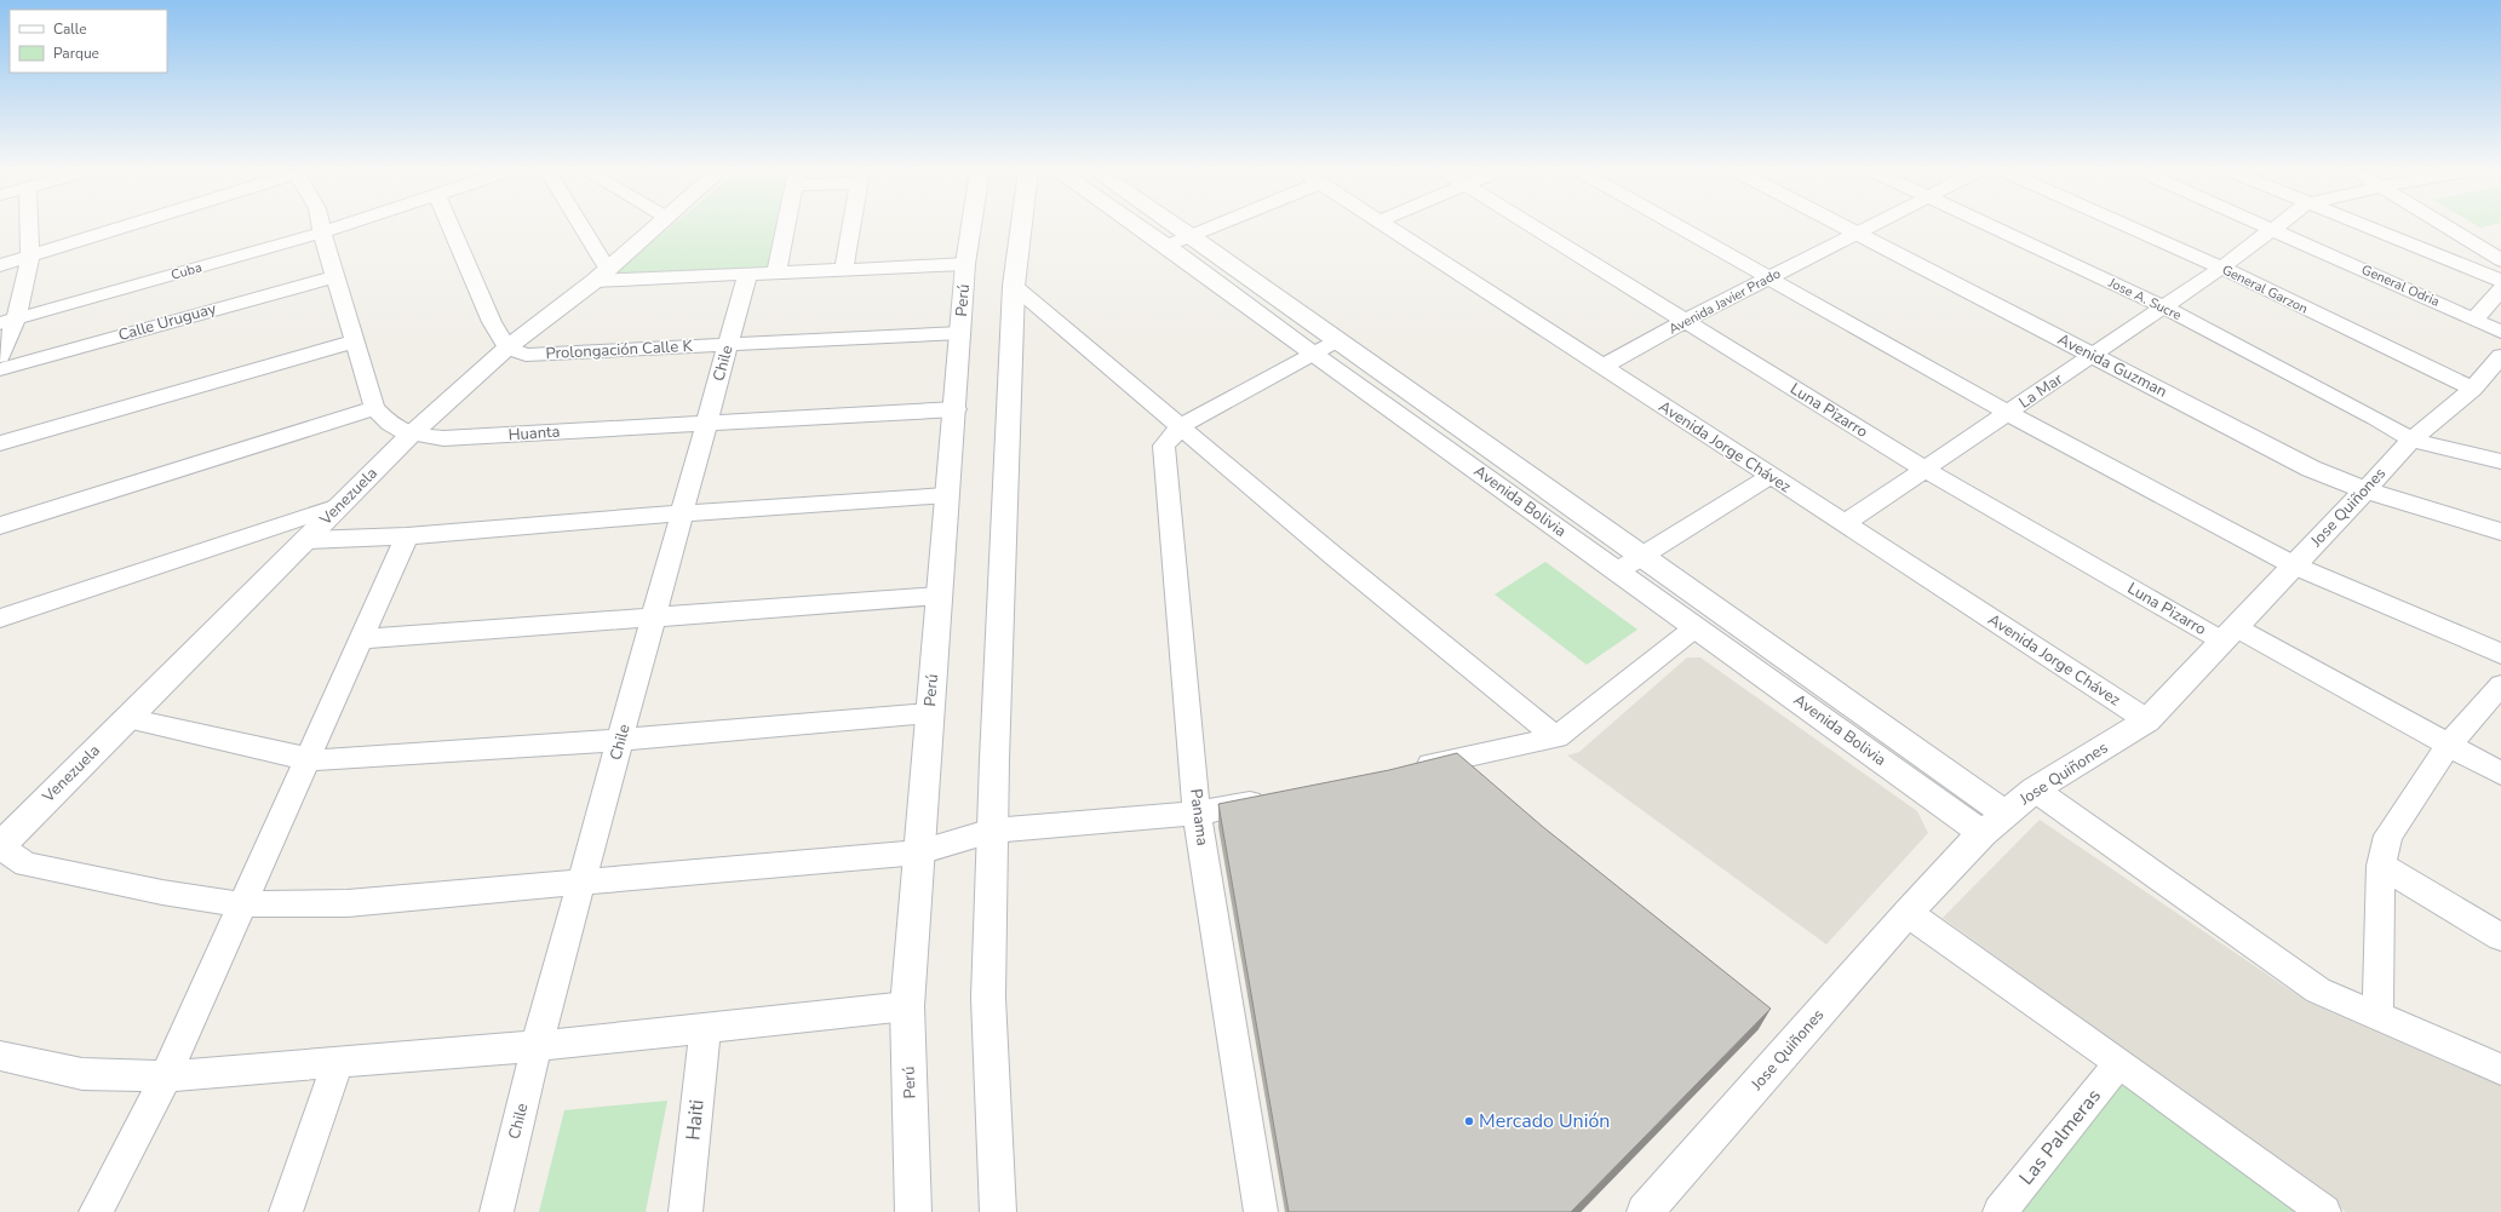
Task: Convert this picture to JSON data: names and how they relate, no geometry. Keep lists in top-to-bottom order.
{
  "streets": {
    "street": [
      "Cuba",
      "General Odria",
      "General Garzon",
      "Jose A. Sucre",
      "Perú",
      "Avenida Javier Prado",
      "Calle Uruguay",
      "Prolongación Calle K",
      "Chile",
      "Avenida Guzman",
      "La Mar",
      "Luna Pizarro",
      "Huanta",
      "Avenida Jorge Chávez",
      "Venezuela",
      "Avenida Bolivia",
      "Jose Quiñones",
      "Panama",
      "Haiti",
      "Las Palmeras"
    ]
  },
  "crossings": [
    ["Cuba", "Huanta"],
    ["General Odria", "La Mar"],
    ["General Garzon", "La Mar"],
    ["General Garzon", "Jose Quiñones"],
    ["Jose A. Sucre", "La Mar"],
    ["Jose A. Sucre", "Jose Quiñones"],
    ["Perú", "Prolongación Calle K"],
    ["Perú", "Huanta"],
    ["Avenida Javier Prado", "Avenida Guzman"],
    ["Avenida Javier Prado", "Luna Pizarro"],
    ["Avenida Javier Prado", "Avenida Jorge Chávez"],
    ["Calle Uruguay", "Huanta"],
    ["Prolongación Calle K", "Chile"],
    ["Prolongación Calle K", "Venezuela"],
    ["Chile", "Huanta"],
    ["Avenida Guzman", "La Mar"],
    ["Avenida Guzman", "Jose Quiñones"],
    ["La Mar", "Luna Pizarro"],
    ["La Mar", "Avenida Jorge Chávez"],
    ["Luna Pizarro", "Jose Quiñones"],
    ["Huanta", "Venezuela"],
    ["Avenida Jorge Chávez", "Jose Quiñones"],
    ["Avenida Bolivia", "Jose Quiñones"],
    ["Avenida Bolivia", "Panama"]
  ],
  "places": ["Mercado Unión"],
  "legend": ["Calle", "Parque"]
}
